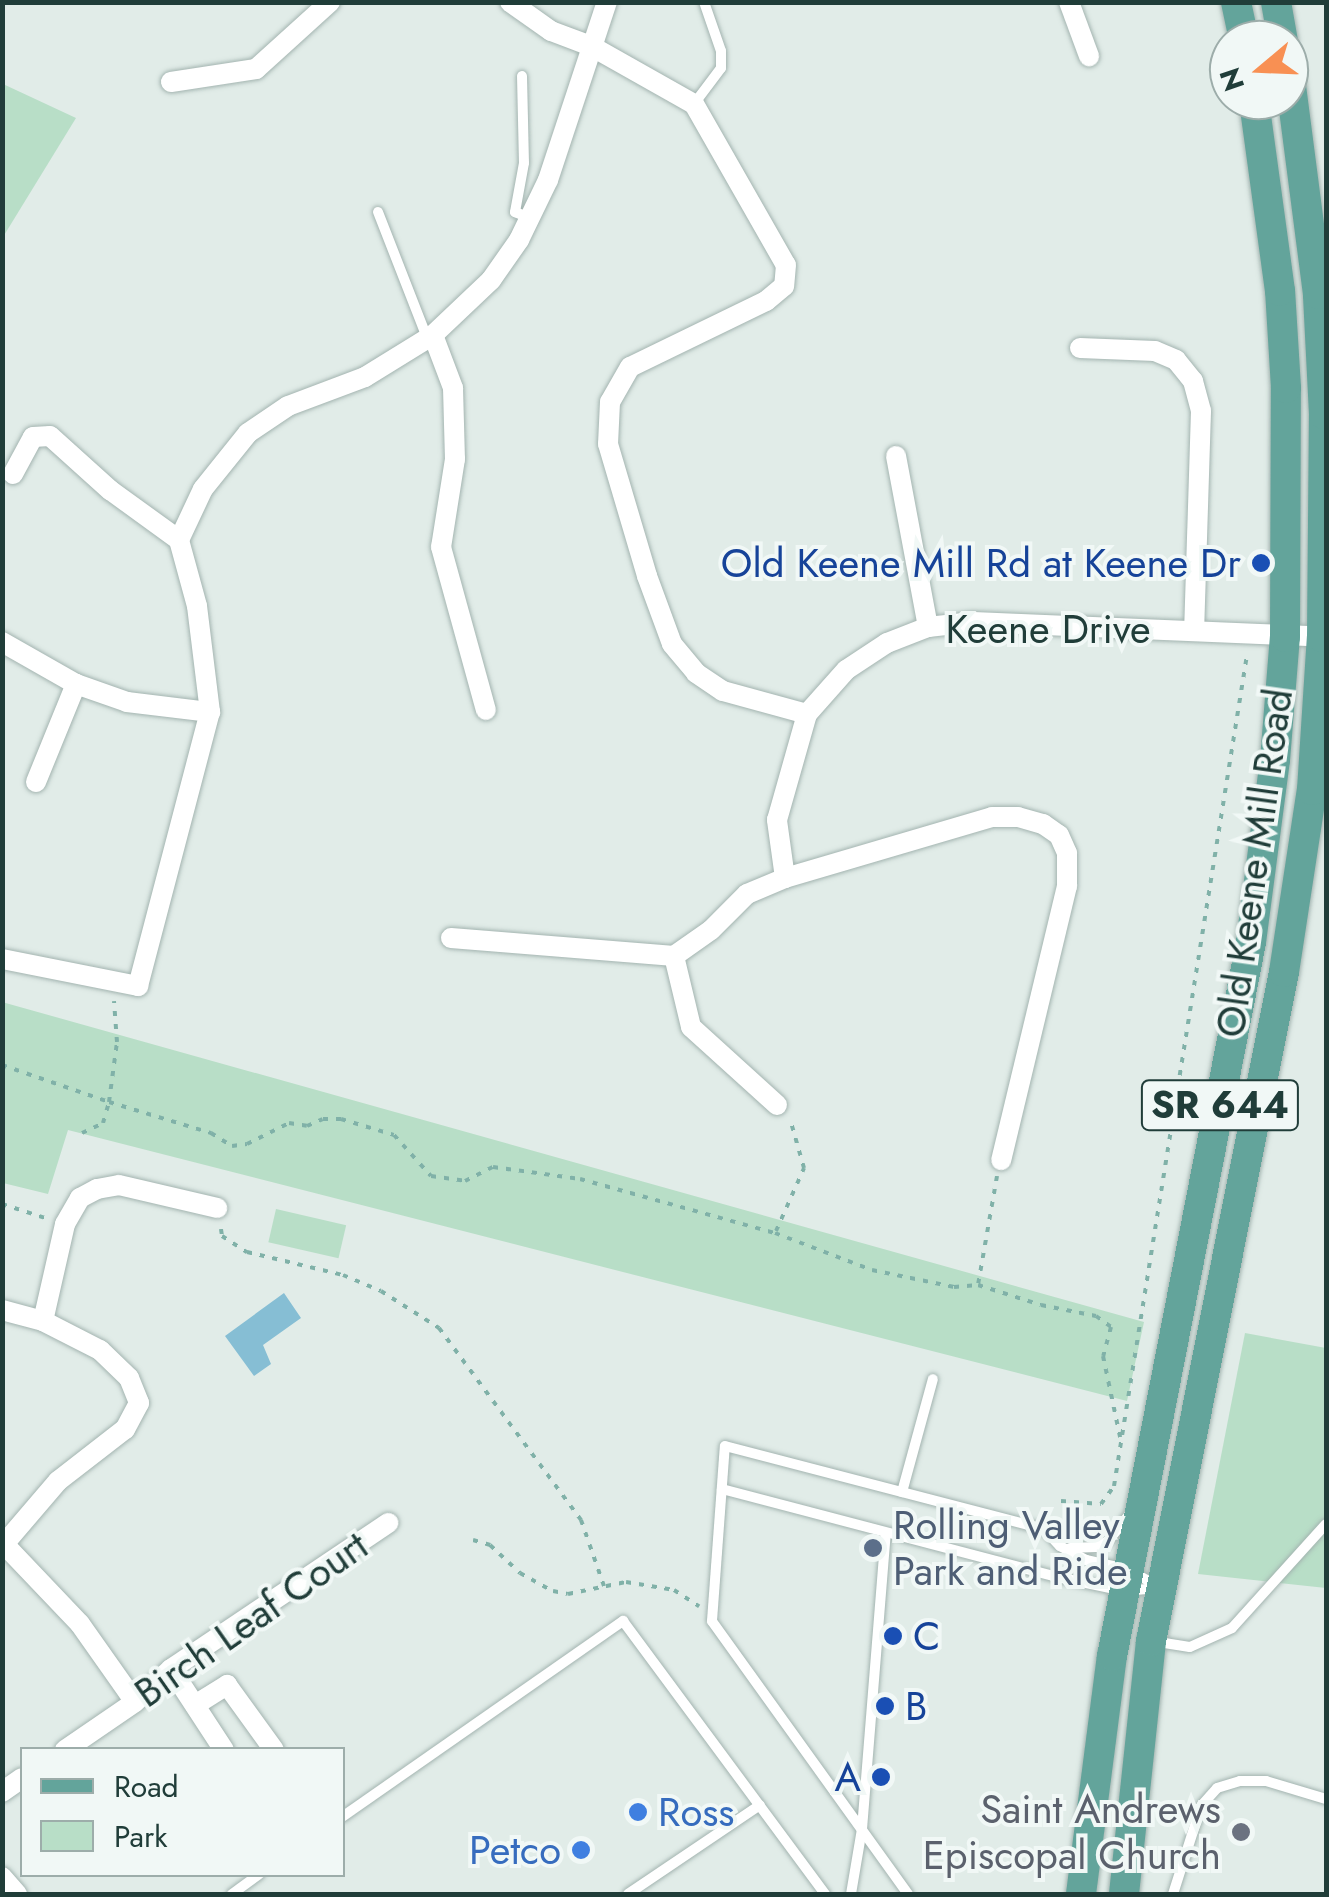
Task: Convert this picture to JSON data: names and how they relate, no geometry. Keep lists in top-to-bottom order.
{
  "streets": {
    "main road": ["Old Keene Mill Road", "SR 644"],
    "street": ["Keene Drive", "Birch Leaf Court"]
  },
  "crossings": [
    ["Keene Drive", "Old Keene Mill Road"]
  ],
  "places": [
    "Old Keene Mill Rd at Keene Dr",
    "Rolling Valley Park and Ride",
    "C",
    "B",
    "A",
    "Ross",
    "Saint Andrews Episcopal Church",
    "Petco"
  ],
  "legend": ["Road", "Park"],
  "north": "left"
}
